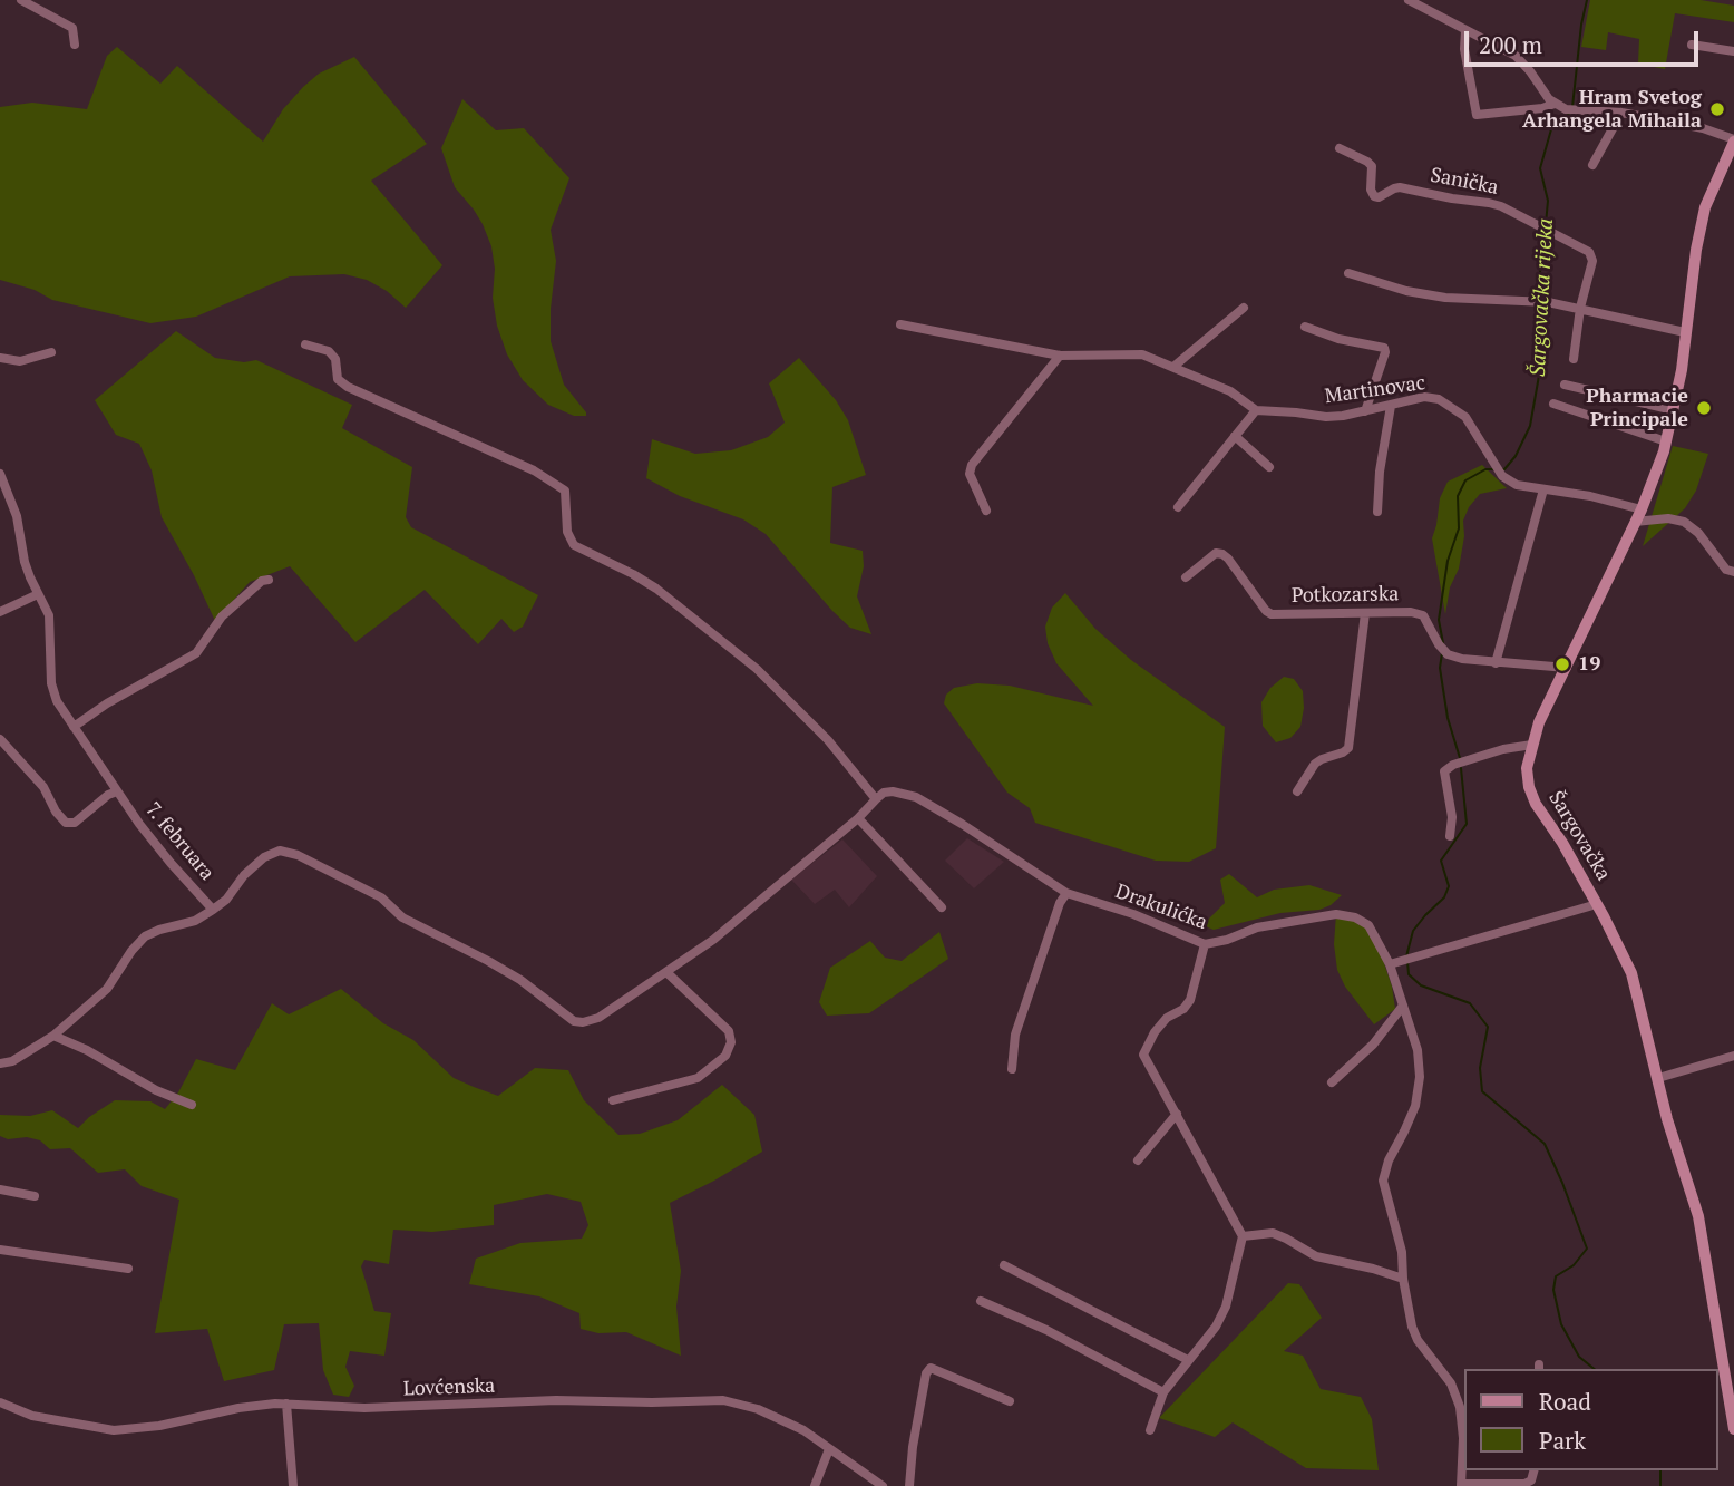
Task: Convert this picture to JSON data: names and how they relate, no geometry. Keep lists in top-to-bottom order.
{
  "streets": {
    "street": [
      "Sanička",
      "Martinovac",
      "Potkozarska",
      "Šargovačka",
      "7. februara",
      "Drakulićka",
      "Lovćenska"
    ]
  },
  "crossings": [
    ["Martinovac", "Šargovačka"],
    ["Potkozarska", "Šargovačka"]
  ],
  "water": ["Šargovačka rijeka"],
  "places": ["Hram Svetog Arhangela Mihaila", "Pharmacie Principale", "19"],
  "legend": ["Road", "Park"],
  "scale_bar": "200 m"
}
